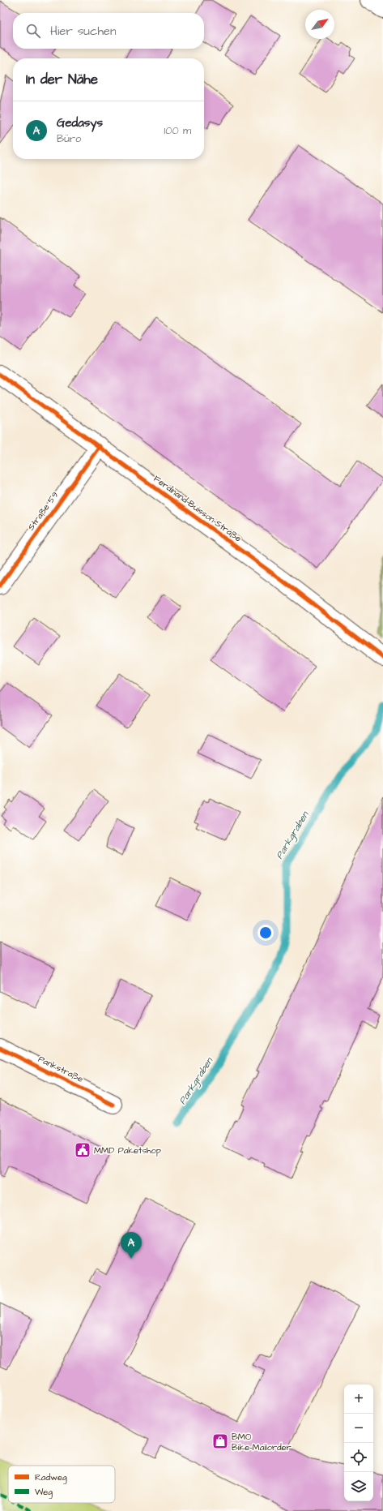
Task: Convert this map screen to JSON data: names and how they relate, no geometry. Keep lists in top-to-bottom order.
{
  "streets": {
    "street": ["Ferdinand-Buisson-Straße", "Straße 59", "Pankstraße"]
  },
  "crossings": [
    ["Ferdinand-Buisson-Straße", "Straße 59"]
  ],
  "water": ["Parkgraben"],
  "places": {
    "public building": ["MMD Paketshop"],
    "shop": ["BMO Bike-Mailorder"]
  },
  "legend": ["Radweg", "Weg"],
  "north": "top right",
  "page": {
    "search": "Hier suchen",
    "heading": "In der Nähe",
    "list": [
      {
        "mark": "A",
        "name": "Gedasys",
        "note": "Büro",
        "value": "100 m"
      }
    ],
    "pins": "A",
    "map_buttons": ["+", "−"]
  }
}
